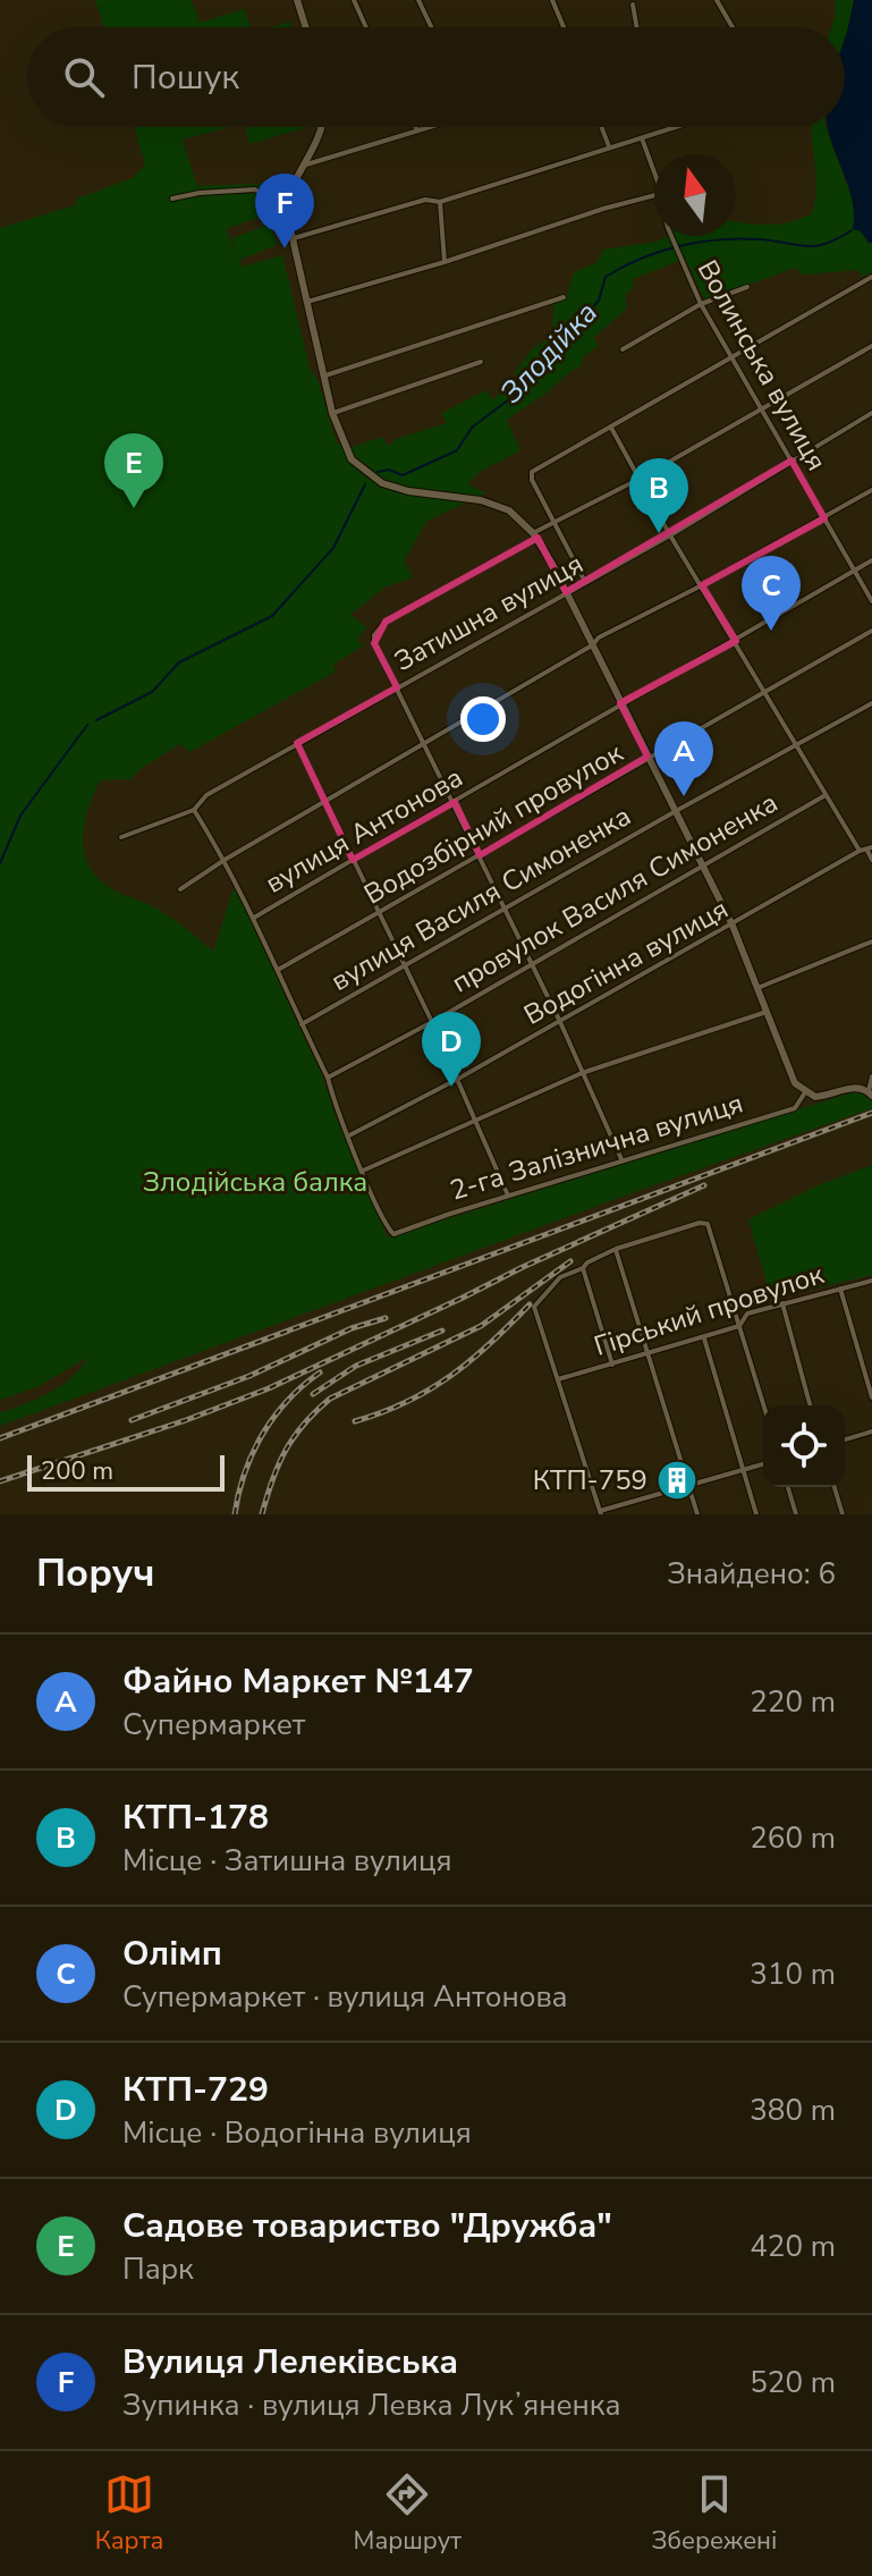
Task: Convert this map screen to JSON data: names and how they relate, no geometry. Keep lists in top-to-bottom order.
{
  "streets": {
    "street": [
      "Волинська вулиця",
      "Затишна вулиця",
      "Водозбірний провулок",
      "вулиця Антонова",
      "провулок Василя Симоненка",
      "вулиця Василя Симоненка",
      "Водогінна вулиця",
      "2-га Залізнична вулиця",
      "Гірський провулок"
    ]
  },
  "crossings": [
    ["Волинська вулиця", "Затишна вулиця"],
    ["Волинська вулиця", "вулиця Антонова"]
  ],
  "water": ["Злодійка"],
  "parks": ["Злодійська балка"],
  "places": {
    "building": ["КТП-759"]
  },
  "scale_bar": "200 m",
  "north": "top",
  "page": {
    "search": "Пошук",
    "pins": [
      "F",
      "E",
      "B",
      "C",
      "A",
      "D"
    ],
    "scale": "200 m",
    "heading": ["Поруч", "Знайдено: 6"],
    "list": [
      {
        "mark": "A",
        "name": "Файно Маркет №147",
        "note": "Супермаркет",
        "value": "220 m"
      },
      {
        "mark": "B",
        "name": "КТП-178",
        "note": "Місце · Затишна вулиця",
        "value": "260 m"
      },
      {
        "mark": "C",
        "name": "Олімп",
        "note": "Супермаркет · вулиця Антонова",
        "value": "310 m"
      },
      {
        "mark": "D",
        "name": "КТП-729",
        "note": "Місце · Водогінна вулиця",
        "value": "380 m"
      },
      {
        "mark": "E",
        "name": "Садове товариство \"Дружба\"",
        "note": "Парк",
        "value": "420 m"
      },
      {
        "mark": "F",
        "name": "Вулиця Лелеківська",
        "note": "Зупинка · вулиця Левка Лукʼяненка",
        "value": "520 m"
      }
    ],
    "nav": ["Карта", "Маршрут", "Збережені"]
  }
}
